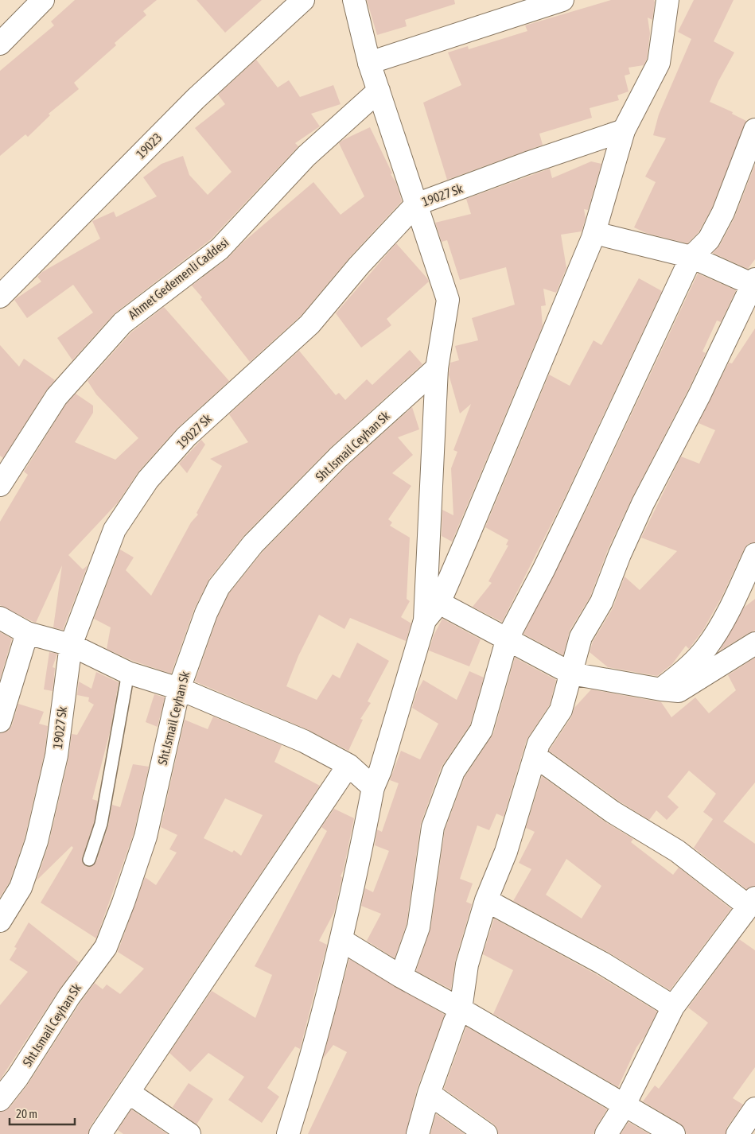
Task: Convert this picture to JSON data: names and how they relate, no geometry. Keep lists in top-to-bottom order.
{
  "streets": {
    "street": [
      "19023",
      "19027 Sk",
      "Ahmet Gedemenli Caddesi",
      "Sht.Ismail Ceyhan Sk"
    ]
  },
  "scale_bar": "20 m"
}
